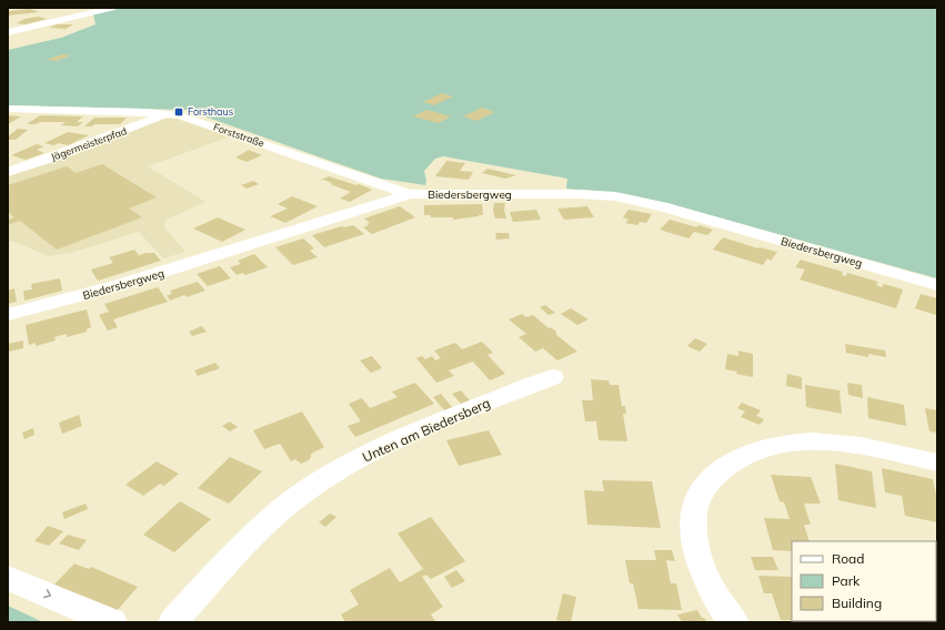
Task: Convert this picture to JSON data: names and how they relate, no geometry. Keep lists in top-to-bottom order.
{
  "streets": {
    "street": [
      "Forststraße",
      "Jägermeisterpfad",
      "Biedersbergweg",
      "Unten am Biedersberg"
    ]
  },
  "crossings": [
    ["Forststraße", "Jägermeisterpfad"],
    ["Forststraße", "Biedersbergweg"]
  ],
  "places": {
    "transit": ["Forsthaus"]
  },
  "legend": ["Road", "Park", "Building"]
}
